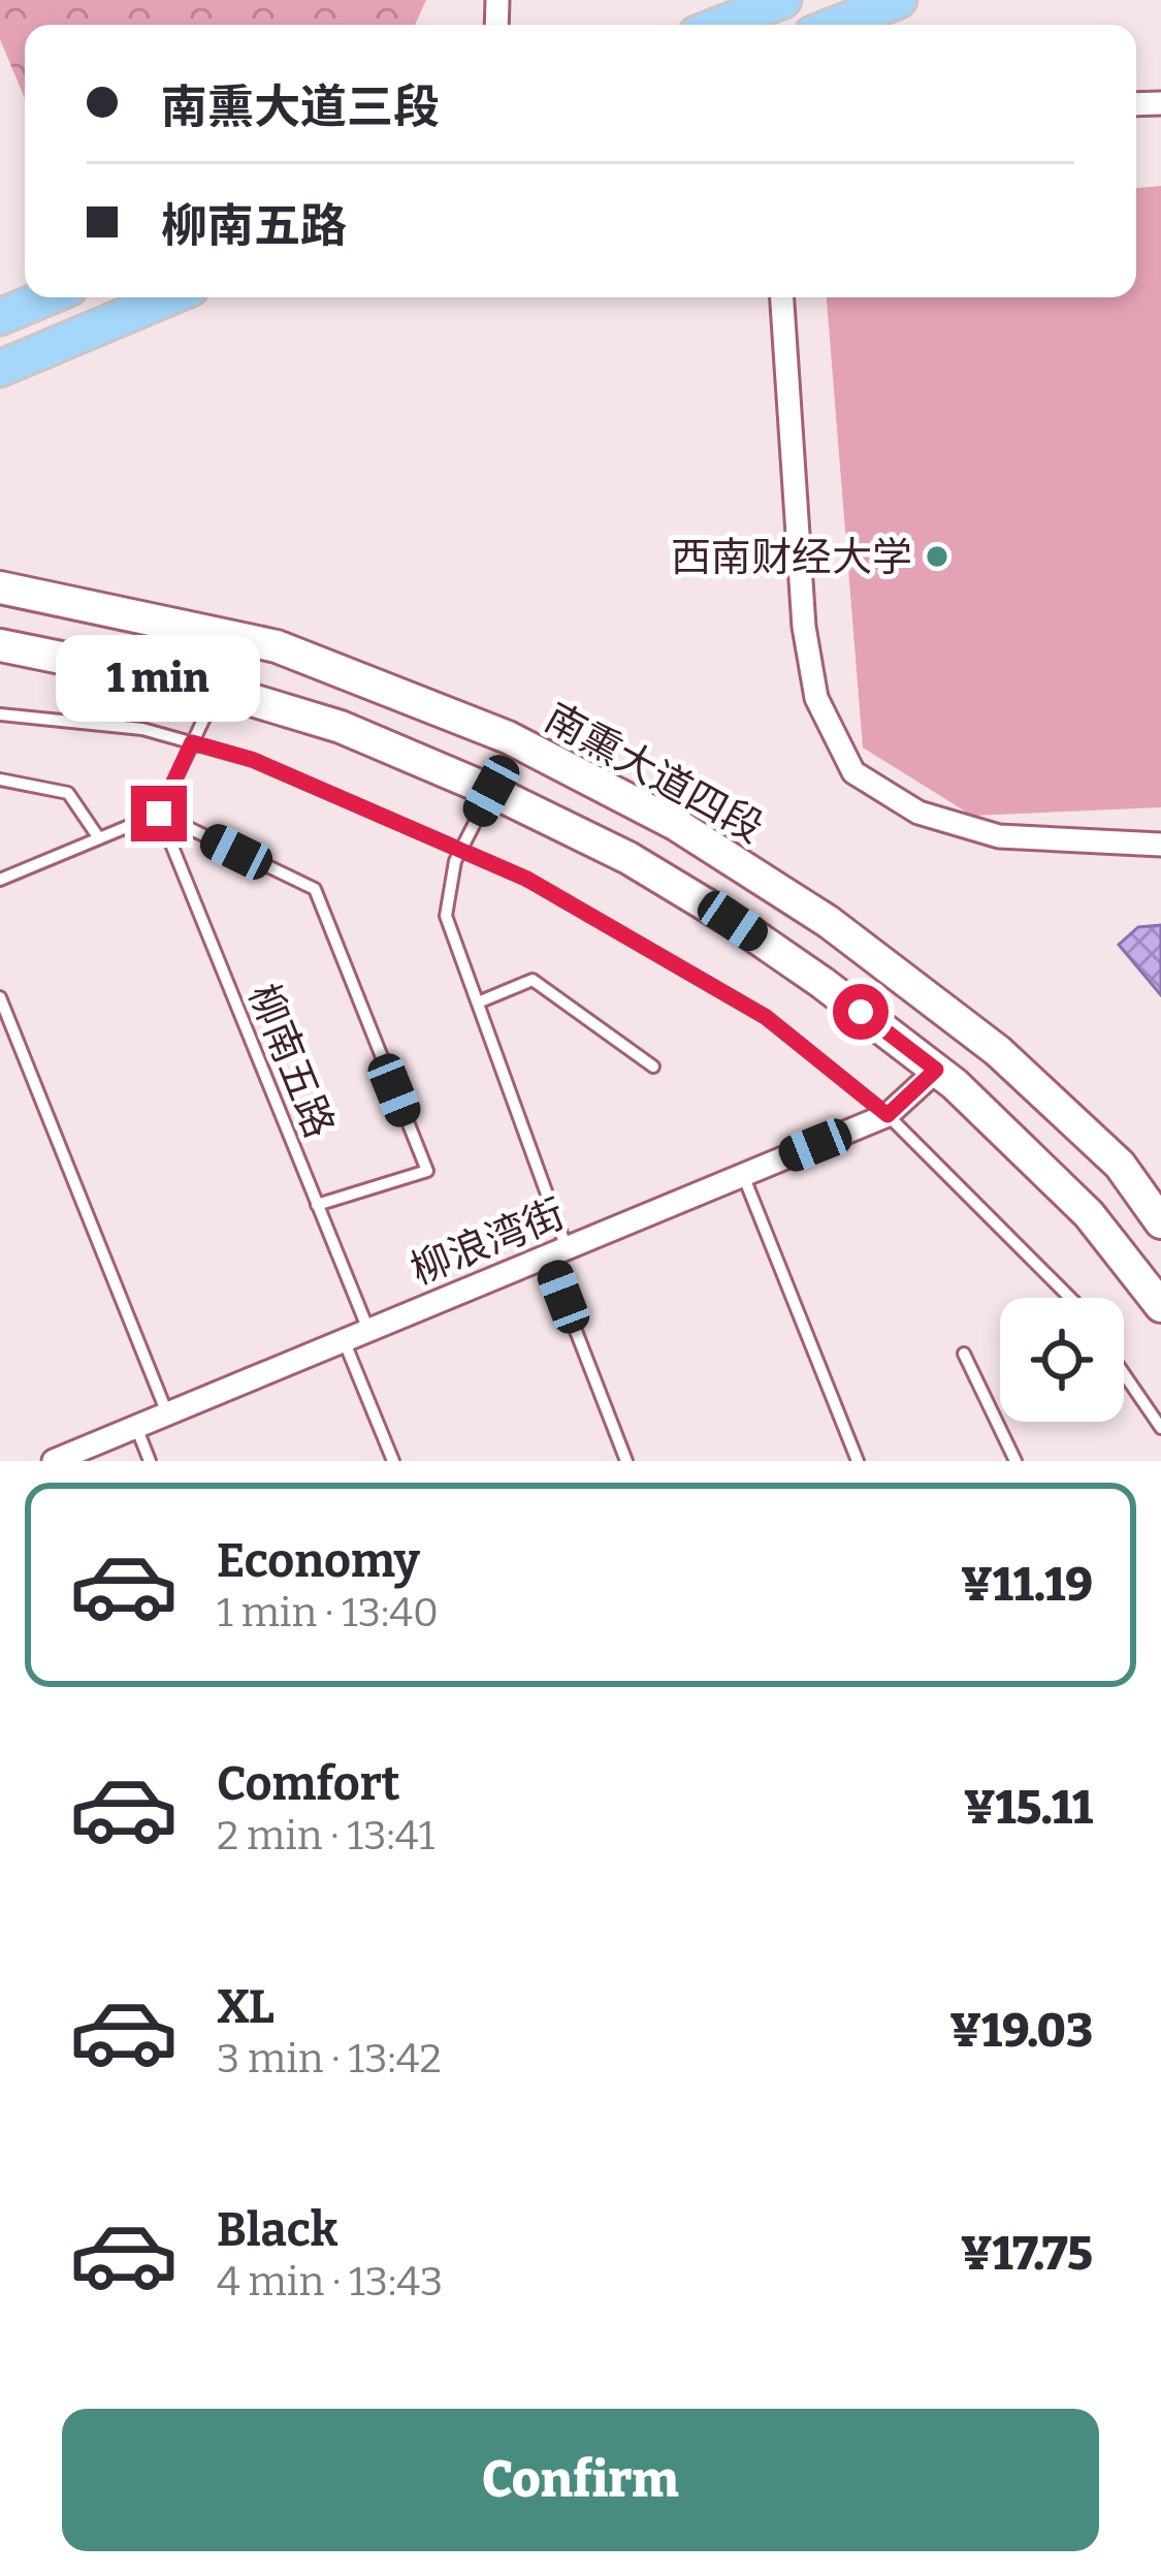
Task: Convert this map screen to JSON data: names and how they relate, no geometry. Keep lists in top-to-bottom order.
{
  "streets": {
    "main road": ["南熏大道四段"],
    "street": ["柳浪湾街"],
    "lane": ["柳南五路"]
  },
  "crossings": [
    ["柳南五路", "柳浪湾街"]
  ],
  "places": ["西南财经大学"],
  "page": {
    "banner": ["南熏大道三段", "柳南五路"],
    "bubble": "1 min",
    "list": [
      {
        "name": "Economy",
        "note": "1 min · 13:40",
        "value": "¥11.19"
      },
      {
        "name": "Comfort",
        "note": "2 min · 13:41",
        "value": "¥15.11"
      },
      {
        "name": "XL",
        "note": "3 min · 13:42",
        "value": "¥19.03"
      },
      {
        "name": "Black",
        "note": "4 min · 13:43",
        "value": "¥17.75"
      }
    ],
    "buttons": "Confirm"
  }
}
